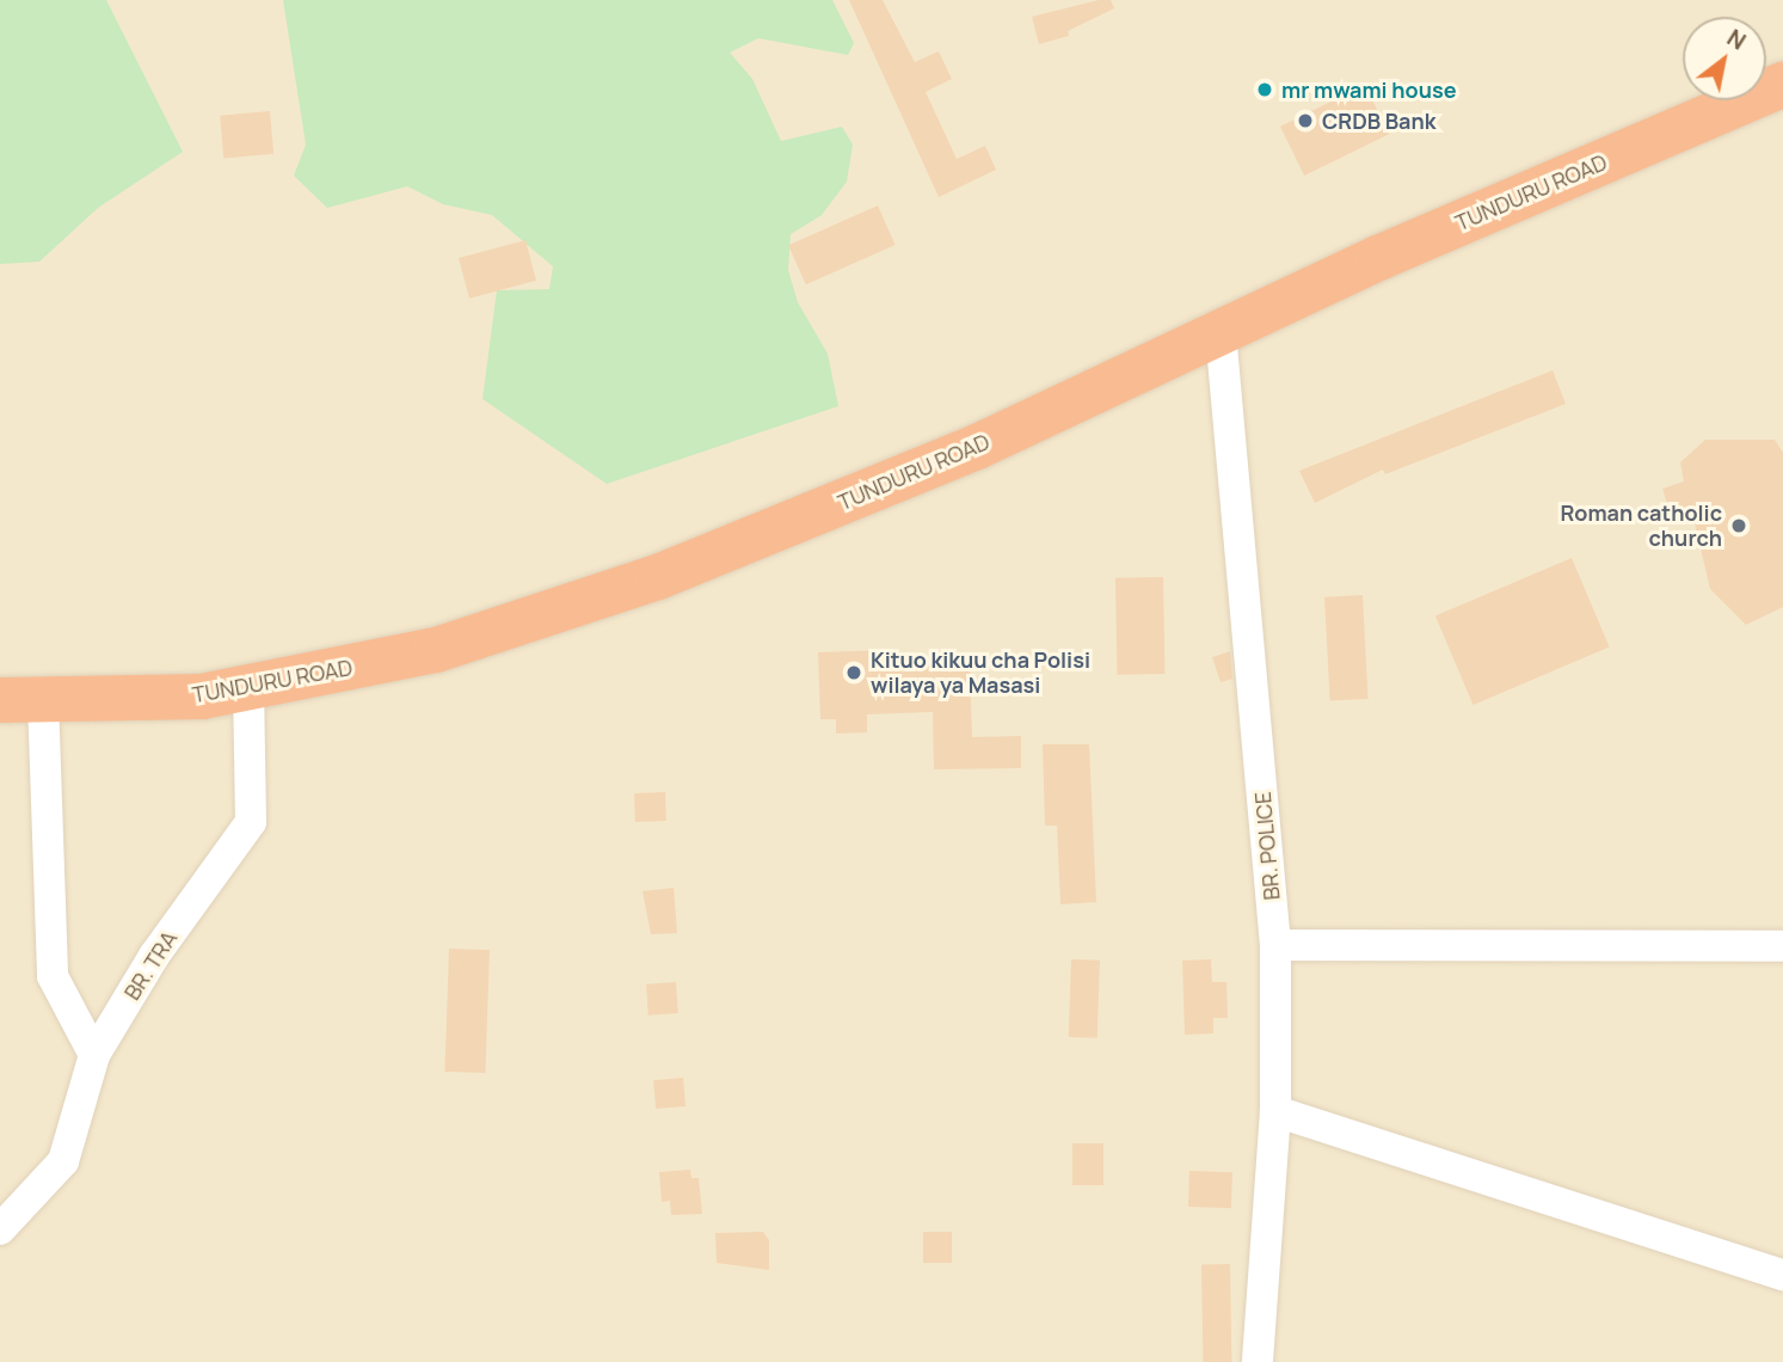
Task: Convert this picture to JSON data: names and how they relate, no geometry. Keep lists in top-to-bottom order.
{
  "streets": {
    "highway": ["TUNDURU ROAD"],
    "street": ["BR. POLICE", "BR. TRA"]
  },
  "crossings": [
    ["TUNDURU ROAD", "BR. POLICE"],
    ["TUNDURU ROAD", "BR. TRA"]
  ],
  "places": [
    "mr mwami house",
    "CRDB Bank",
    "Roman catholic church",
    "Kituo kikuu cha Polisi wilaya ya Masasi"
  ],
  "north": "top right"
}
